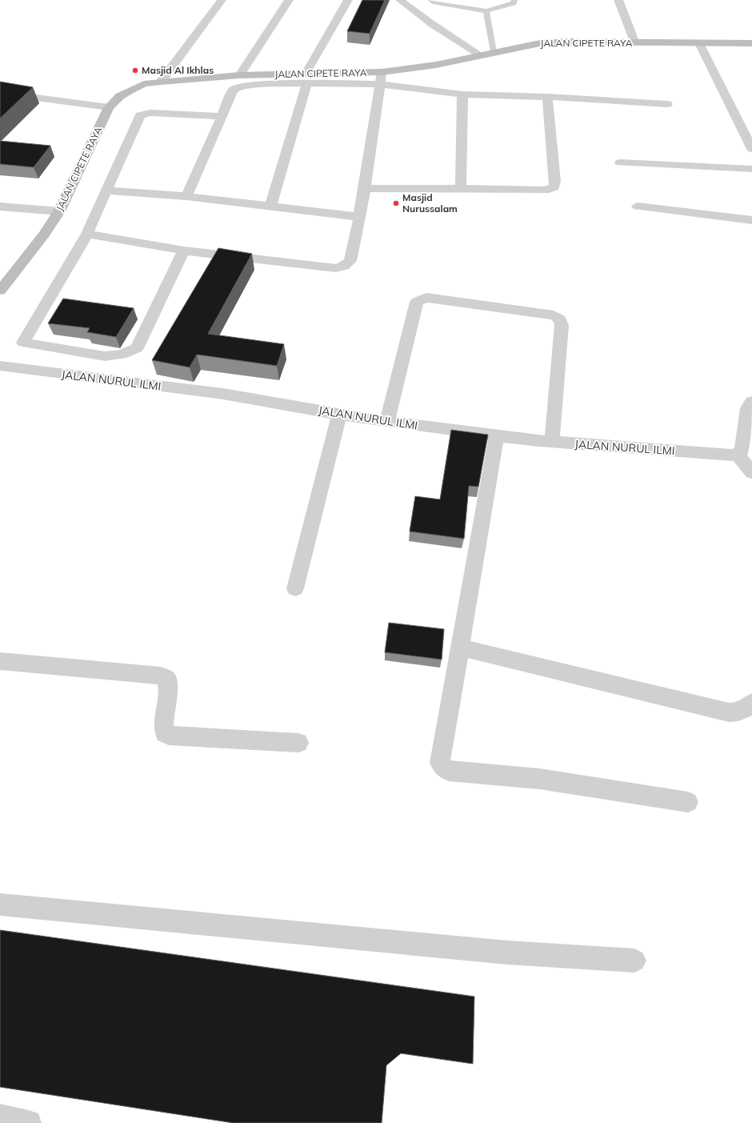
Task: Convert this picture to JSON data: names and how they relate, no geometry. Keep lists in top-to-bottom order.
{
  "streets": {
    "main road": ["JALAN CIPETE RAYA"],
    "street": ["JALAN NURUL ILMI"]
  },
  "places": ["Masjid Al Ikhlas", "Masjid Nurussalam"]
}
